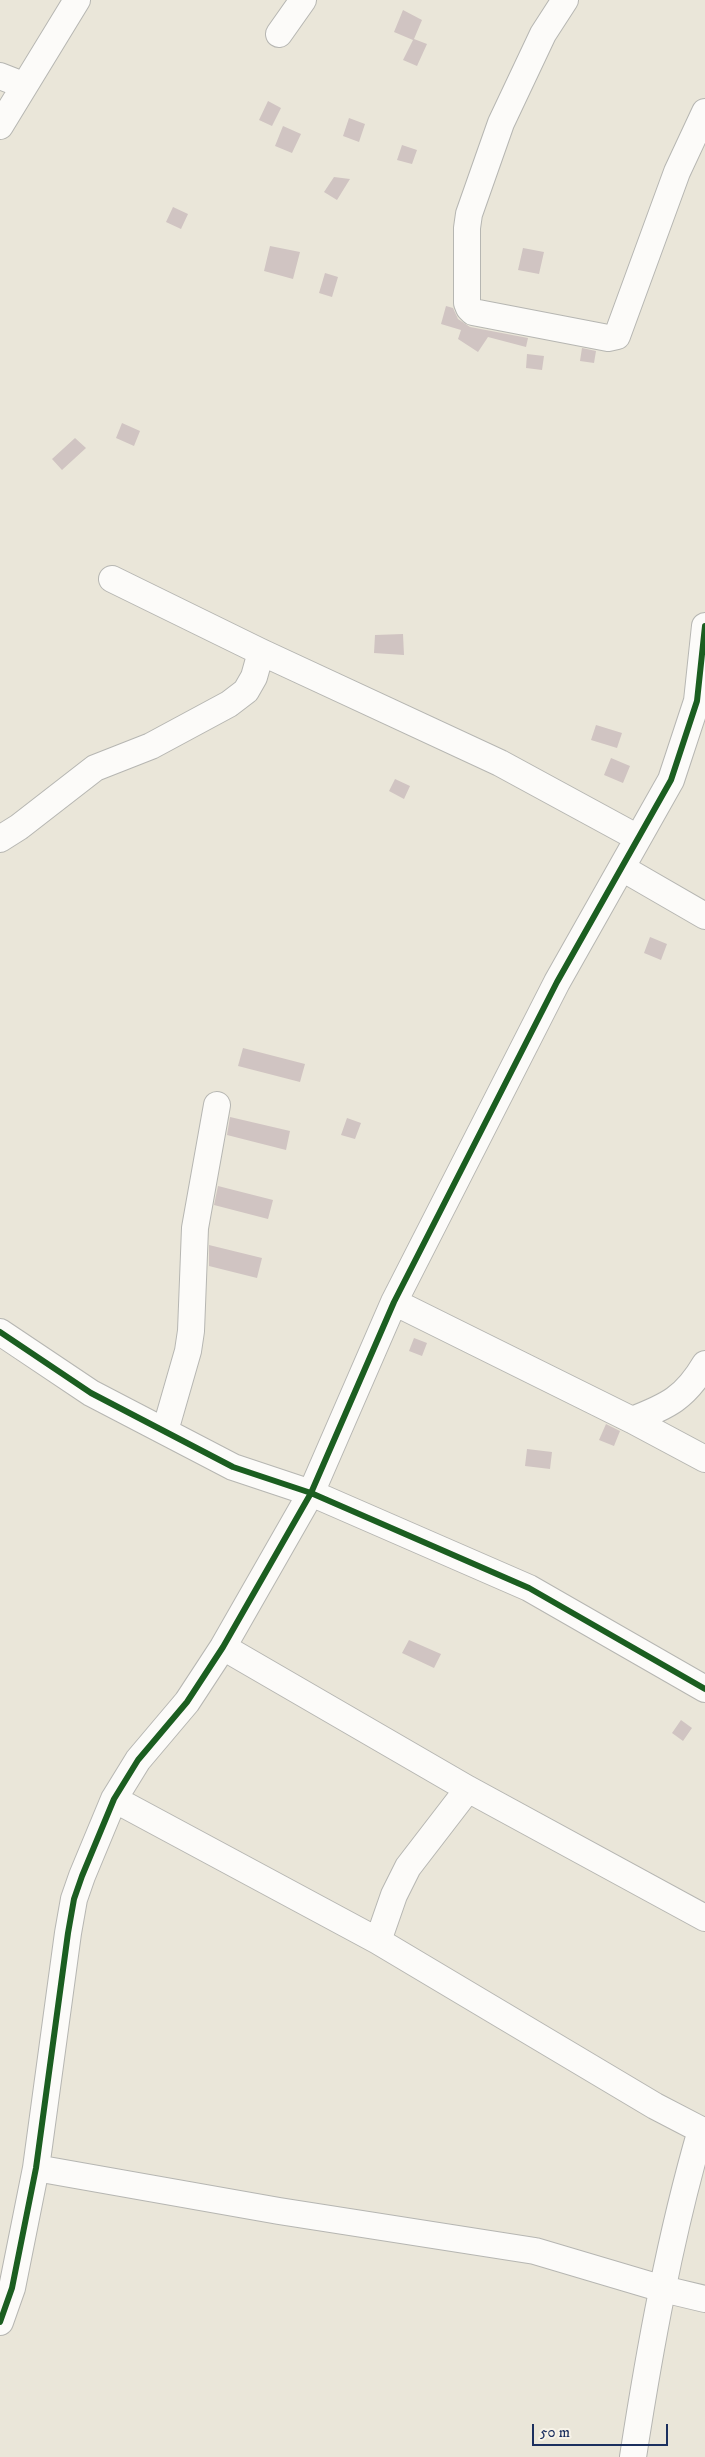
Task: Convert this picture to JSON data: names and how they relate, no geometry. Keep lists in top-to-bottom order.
{
  "scale_bar": "50 m"
}
